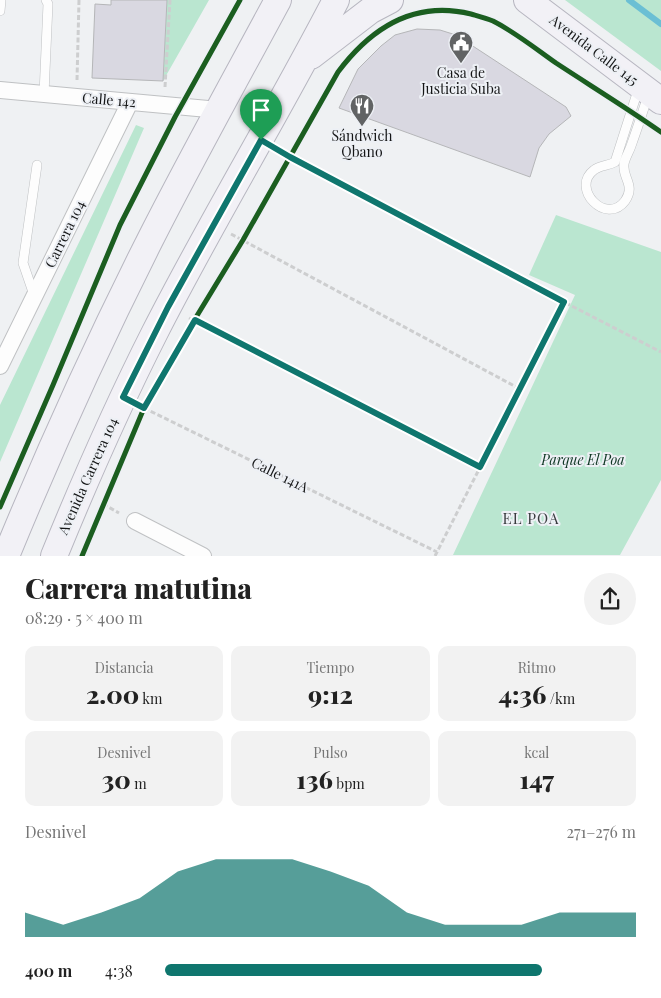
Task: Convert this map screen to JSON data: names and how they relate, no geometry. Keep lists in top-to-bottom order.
{
  "streets": {
    "main road": ["Avenida Calle 145", "Avenida Carrera 104"],
    "street": ["Calle 142", "Carrera 104"],
    "path": ["Calle 141A"]
  },
  "crossings": [
    ["Calle 142", "Carrera 104"],
    ["Calle 141A", "Avenida Carrera 104"]
  ],
  "districts": ["EL POA"],
  "parks": ["Parque El Poa"],
  "places": {
    "public building": ["Casa de Justicia Suba"],
    "restaurant": ["Sándwich Qbano"]
  },
  "page": {
    "heading": ["Carrera matutina", "08:29 · 5 × 400 m"],
    "stats": [
      ["Distancia", "2.00 km"],
      ["Tiempo", "9:12"],
      ["Ritmo", "4:36 /km"],
      ["Desnivel", "30 m"],
      ["Pulso", "136 bpm"],
      ["kcal", "147"]
    ],
    "chart": ["Desnivel", "271–276 m"],
    "list": [
      {
        "name": "400 m",
        "note": "4:38"
      }
    ]
  }
}
